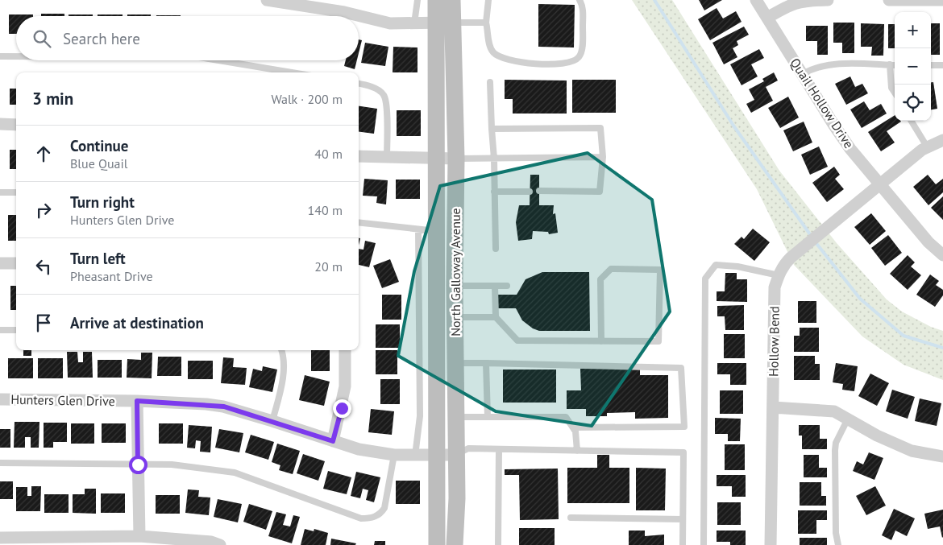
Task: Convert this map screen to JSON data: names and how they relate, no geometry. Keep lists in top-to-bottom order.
{
  "streets": {
    "main road": ["North Galloway Avenue"],
    "street": ["Quail Hollow Drive", "Hollow Bend", "Hunters Glen Drive"]
  },
  "crossings": [
    ["Quail Hollow Drive", "Hollow Bend"],
    ["North Galloway Avenue", "Hunters Glen Drive"]
  ],
  "page": {
    "map_buttons": ["+", "−"],
    "search": "Search here",
    "heading": ["3 min", "Walk · 200 m"],
    "list": [
      ["Continue", "Blue Quail", "40 m"],
      ["Turn right", "Hunters Glen Drive", "140 m"],
      ["Turn left", "Pheasant Drive", "20 m"],
      "Arrive at destination"
    ]
  }
}
